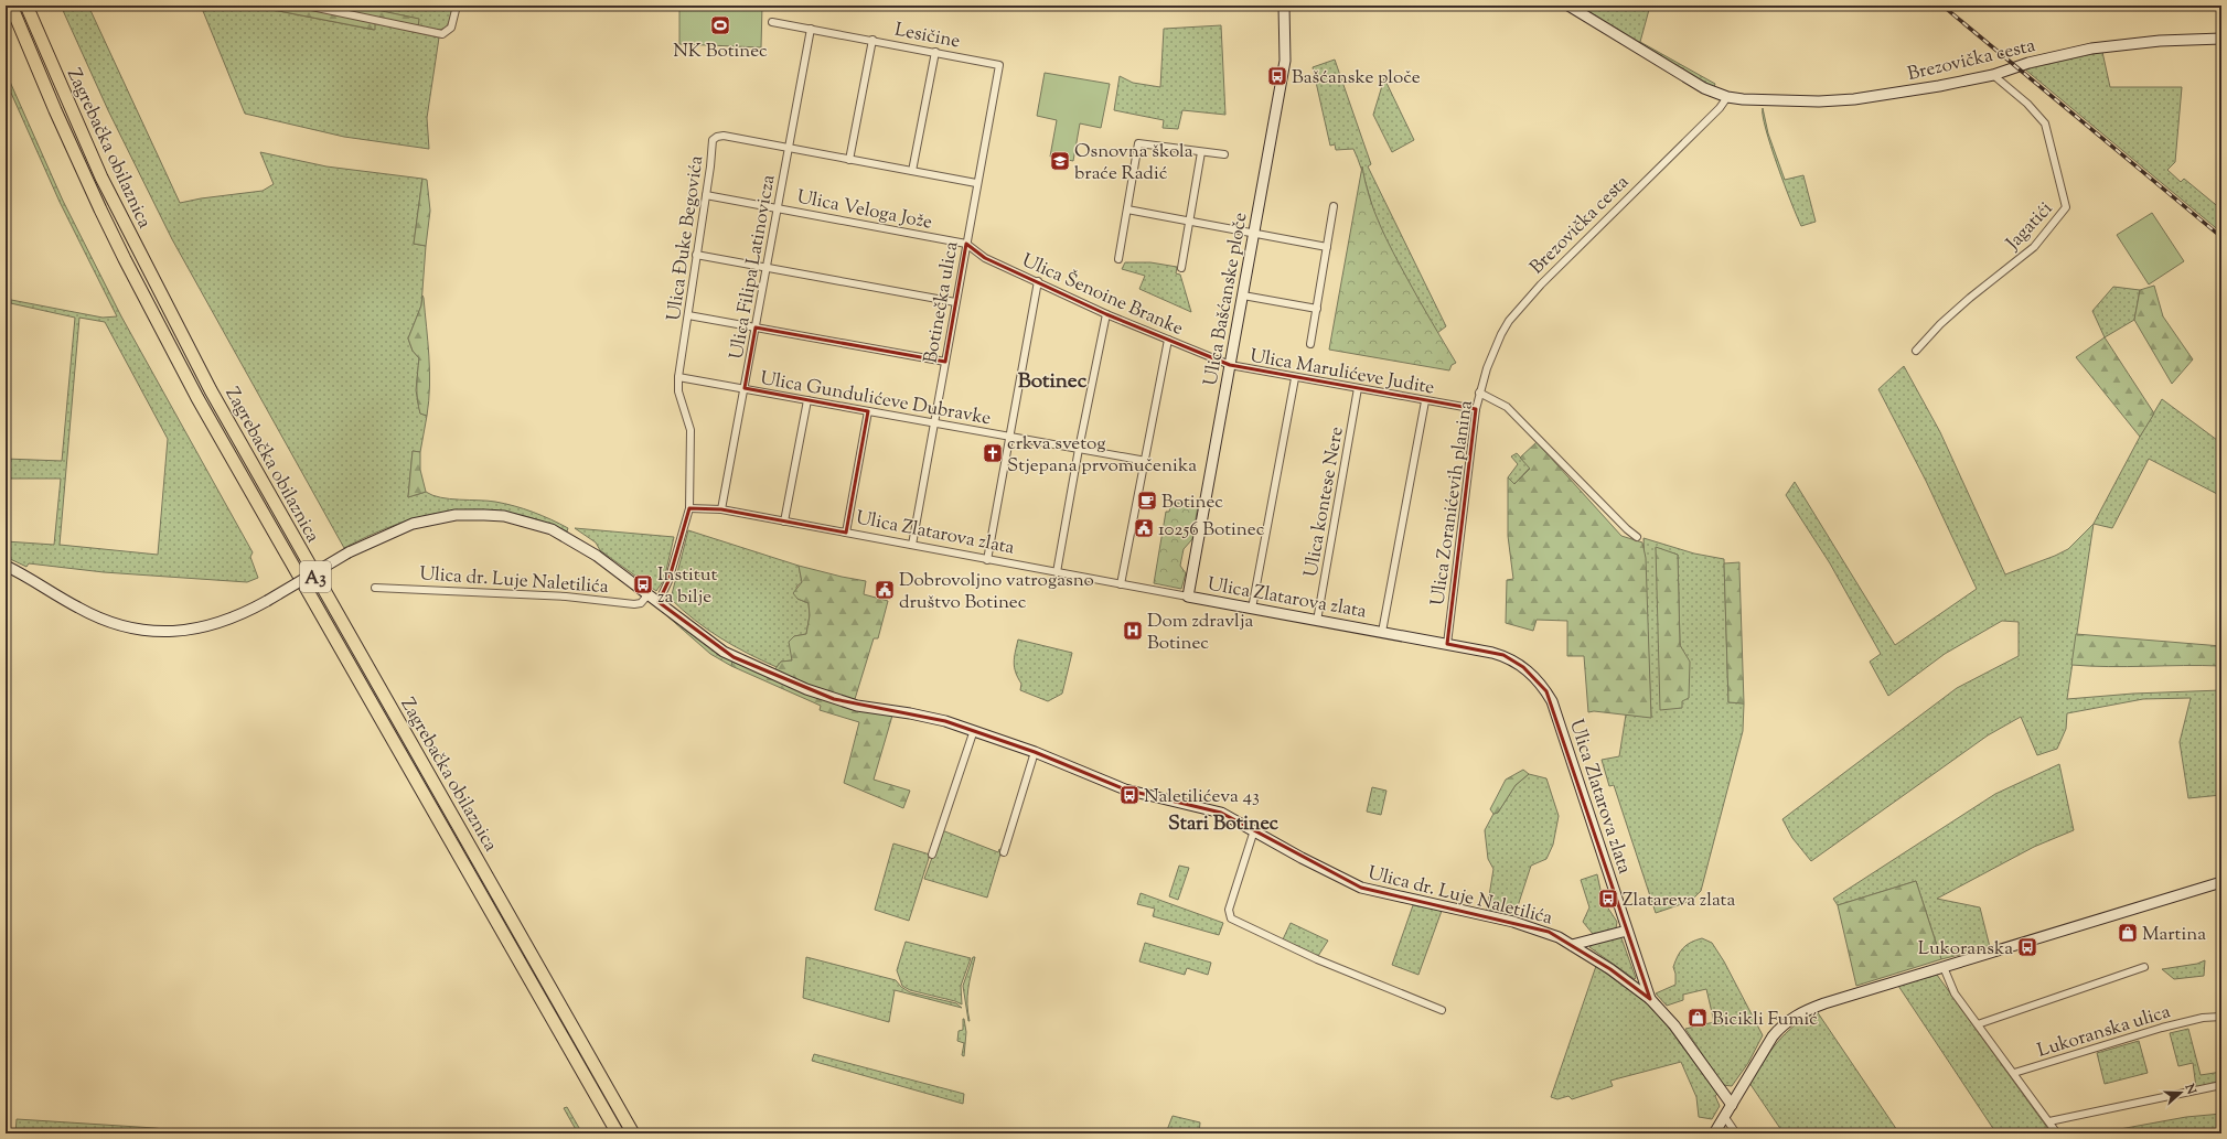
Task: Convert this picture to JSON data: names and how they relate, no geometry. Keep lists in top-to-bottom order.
{
  "streets": {
    "highway": ["Zagrebačka obilaznica", "A3"],
    "street": [
      "Lesičine",
      "Brezovička cesta",
      "Ulica Veloga Jože",
      "Jagatići",
      "Ulica Đuke Begovića",
      "Ulica Filipa Latinovicza",
      "Ulica Šenoine Branke",
      "Ulica Bašćanske ploče",
      "Botinečka ulica",
      "Ulica Marulićeve Judite",
      "Ulica Gundulićeve Dubravke",
      "Ulica kontese Nere",
      "Ulica Zoranićevih planina",
      "Ulica Zlatarova zlata",
      "Ulica dr. Luje Naletilića",
      "Lukoranska ulica"
    ]
  },
  "crossings": [
    ["Lesičine", "Ulica Filipa Latinovicza"],
    ["Lesičine", "Botinečka ulica"],
    ["Brezovička cesta", "Jagatići"],
    ["Brezovička cesta", "Ulica Zoranićevih planina"],
    ["Ulica Veloga Jože", "Ulica Đuke Begovića"],
    ["Ulica Veloga Jože", "Ulica Filipa Latinovicza"],
    ["Ulica Veloga Jože", "Ulica Šenoine Branke"],
    ["Ulica Veloga Jože", "Botinečka ulica"],
    ["Ulica Đuke Begovića", "Ulica Filipa Latinovicza"],
    ["Ulica Đuke Begovića", "Botinečka ulica"],
    ["Ulica Đuke Begovića", "Ulica Gundulićeve Dubravke"],
    ["Ulica Đuke Begovića", "Ulica Zlatarova zlata"],
    ["Ulica Đuke Begovića", "Ulica dr. Luje Naletilića"],
    ["Ulica Filipa Latinovicza", "Ulica Gundulićeve Dubravke"],
    ["Ulica Filipa Latinovicza", "Ulica Zlatarova zlata"],
    ["Ulica Šenoine Branke", "Ulica Bašćanske ploče"],
    ["Ulica Šenoine Branke", "Botinečka ulica"],
    ["Ulica Šenoine Branke", "Ulica Marulićeve Judite"],
    ["Ulica Bašćanske ploče", "Ulica Marulićeve Judite"],
    ["Ulica Bašćanske ploče", "Ulica Zlatarova zlata"],
    ["Botinečka ulica", "Ulica Gundulićeve Dubravke"],
    ["Botinečka ulica", "Ulica Zlatarova zlata"],
    ["Ulica Marulićeve Judite", "Ulica kontese Nere"],
    ["Ulica Marulićeve Judite", "Ulica Zoranićevih planina"],
    ["Ulica kontese Nere", "Ulica Zlatarova zlata"],
    ["Ulica Zoranićevih planina", "Ulica Zlatarova zlata"],
    ["Ulica Zlatarova zlata", "Ulica dr. Luje Naletilića"]
  ],
  "districts": ["Botinec", "Stari Botinec"],
  "places": {
    "sports": ["NK Botinec"],
    "bus stop": [
      "Bašćanske ploče",
      "Institut za bilje",
      "Naletilićeva 43",
      "Zlatareva zlata",
      "Lukoranska"
    ],
    "school or university": ["Osnovna škola braće Radić"],
    "church": ["crkva svetog Stjepana prvomučenika"],
    "cafe": ["Botinec"],
    "public building": ["10256 Botinec", "Dobrovoljno vatrogasno društvo Botinec"],
    "hospital": ["Dom zdravlja Botinec"],
    "shop": ["Martina", "Bicikli Fumić"]
  },
  "north": "right"
}
